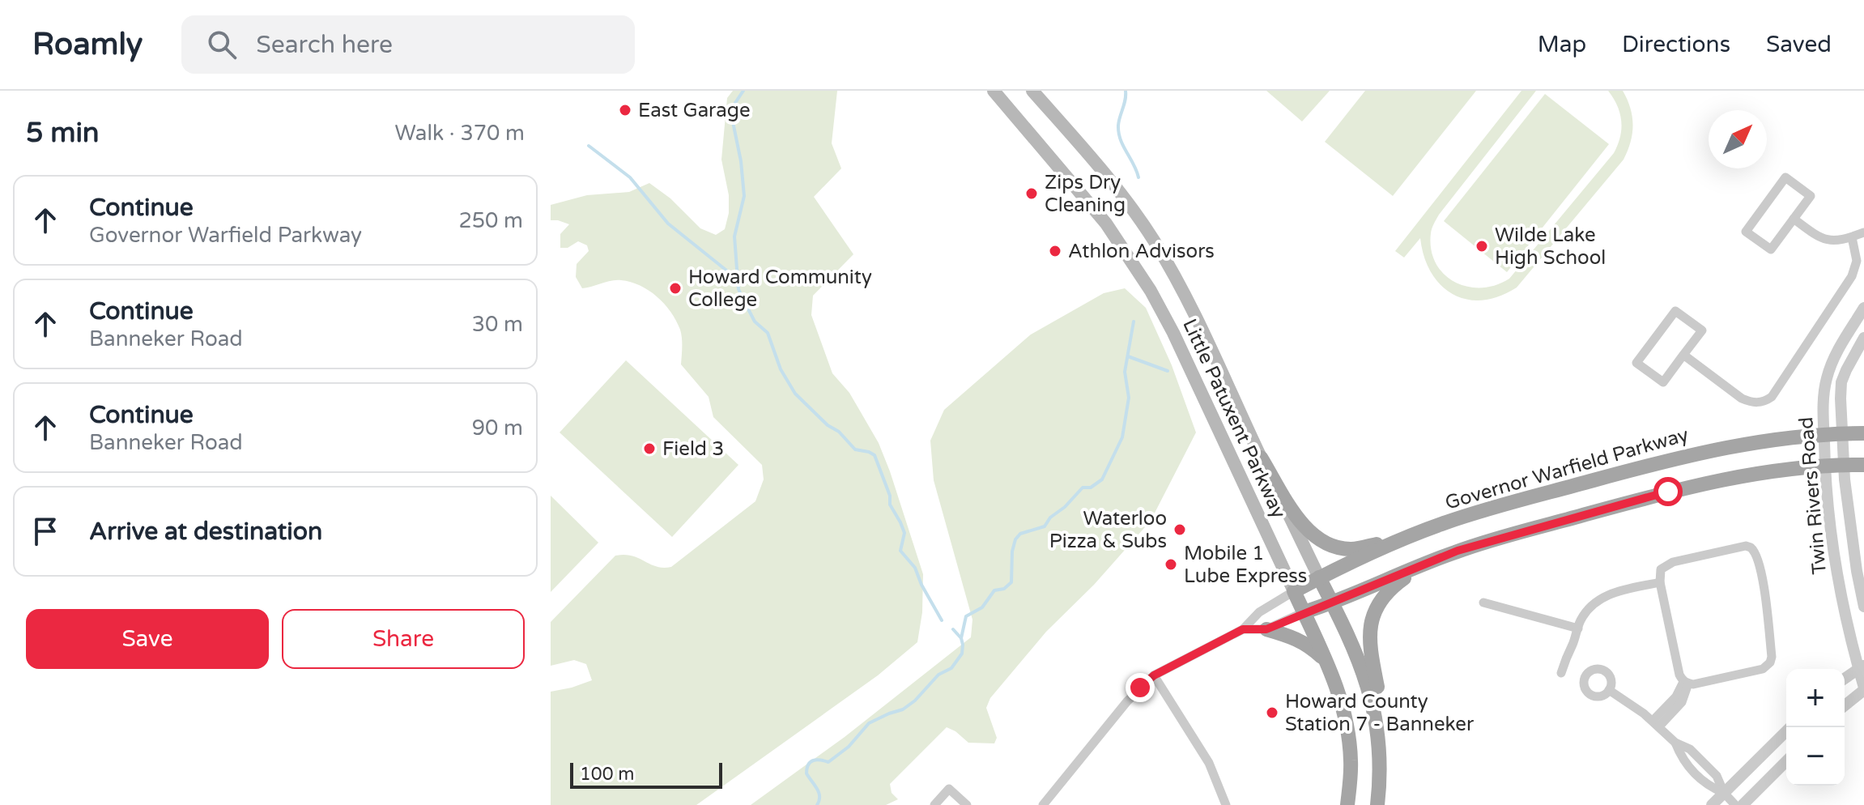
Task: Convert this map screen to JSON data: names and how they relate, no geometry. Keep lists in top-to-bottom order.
{
  "streets": {
    "main road": ["Little Patuxent Parkway", "Governor Warfield Parkway"],
    "street": ["Twin Rivers Road"]
  },
  "crossings": [
    ["Little Patuxent Parkway", "Governor Warfield Parkway"],
    ["Governor Warfield Parkway", "Twin Rivers Road"]
  ],
  "places": [
    "East Garage",
    "Zips Dry Cleaning",
    "Wilde Lake High School",
    "Athlon Advisors",
    "Howard Community College",
    "Field 3",
    "Waterloo Pizza & Subs",
    "Mobile 1 Lube Express",
    "Howard County Station 7 - Banneker"
  ],
  "scale_bar": "100 m",
  "north": "top right",
  "page": {
    "header": "Roamly",
    "search": "Search here",
    "nav": ["Map", "Directions", "Saved"],
    "heading": ["5 min", "Walk · 370 m"],
    "list": [
      ["Continue", "Governor Warfield Parkway", "250 m"],
      ["Continue", "Banneker Road", "30 m"],
      ["Continue", "Banneker Road", "90 m"],
      "Arrive at destination"
    ],
    "buttons": ["Save", "Share"],
    "map_buttons": ["+", "−"],
    "scale": "100 m"
  }
}
